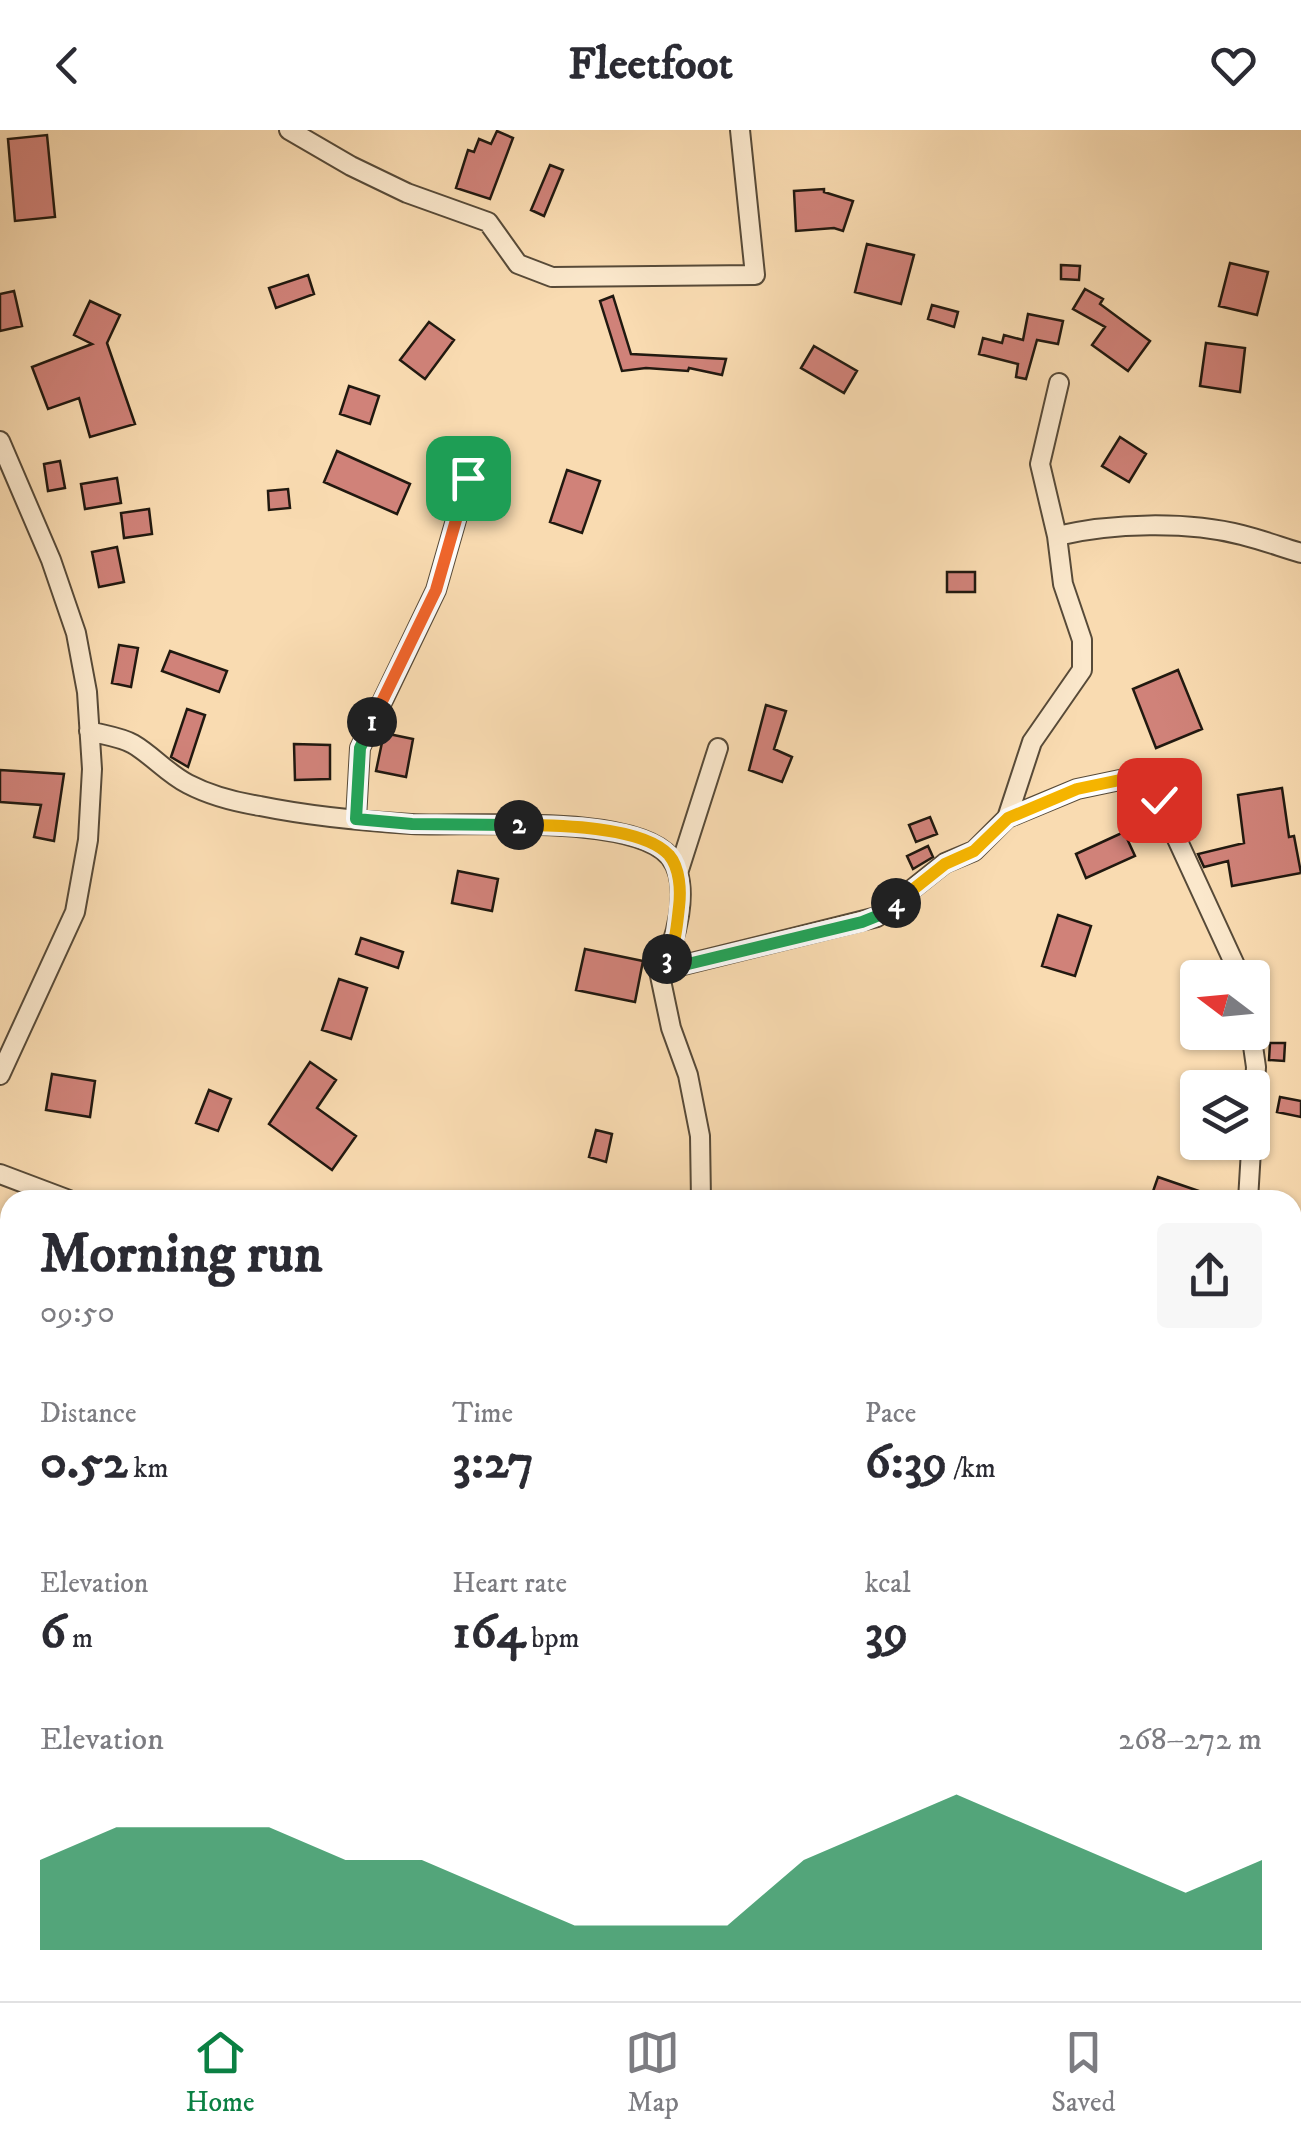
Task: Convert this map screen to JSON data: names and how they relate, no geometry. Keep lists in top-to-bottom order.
{
  "north": "left",
  "page": {
    "header": "Fleetfoot",
    "pins": [
      "1",
      "2",
      "4",
      "3"
    ],
    "heading": ["Morning run", "09:50"],
    "stats": [
      ["Distance", "0.52 km"],
      ["Time", "3:27"],
      ["Pace", "6:39 /km"],
      ["Elevation", "6 m"],
      ["Heart rate", "164 bpm"],
      ["kcal", "39"]
    ],
    "chart": ["Elevation", "268–272 m"],
    "tabs": ["Home", "Map", "Saved"]
  }
}
